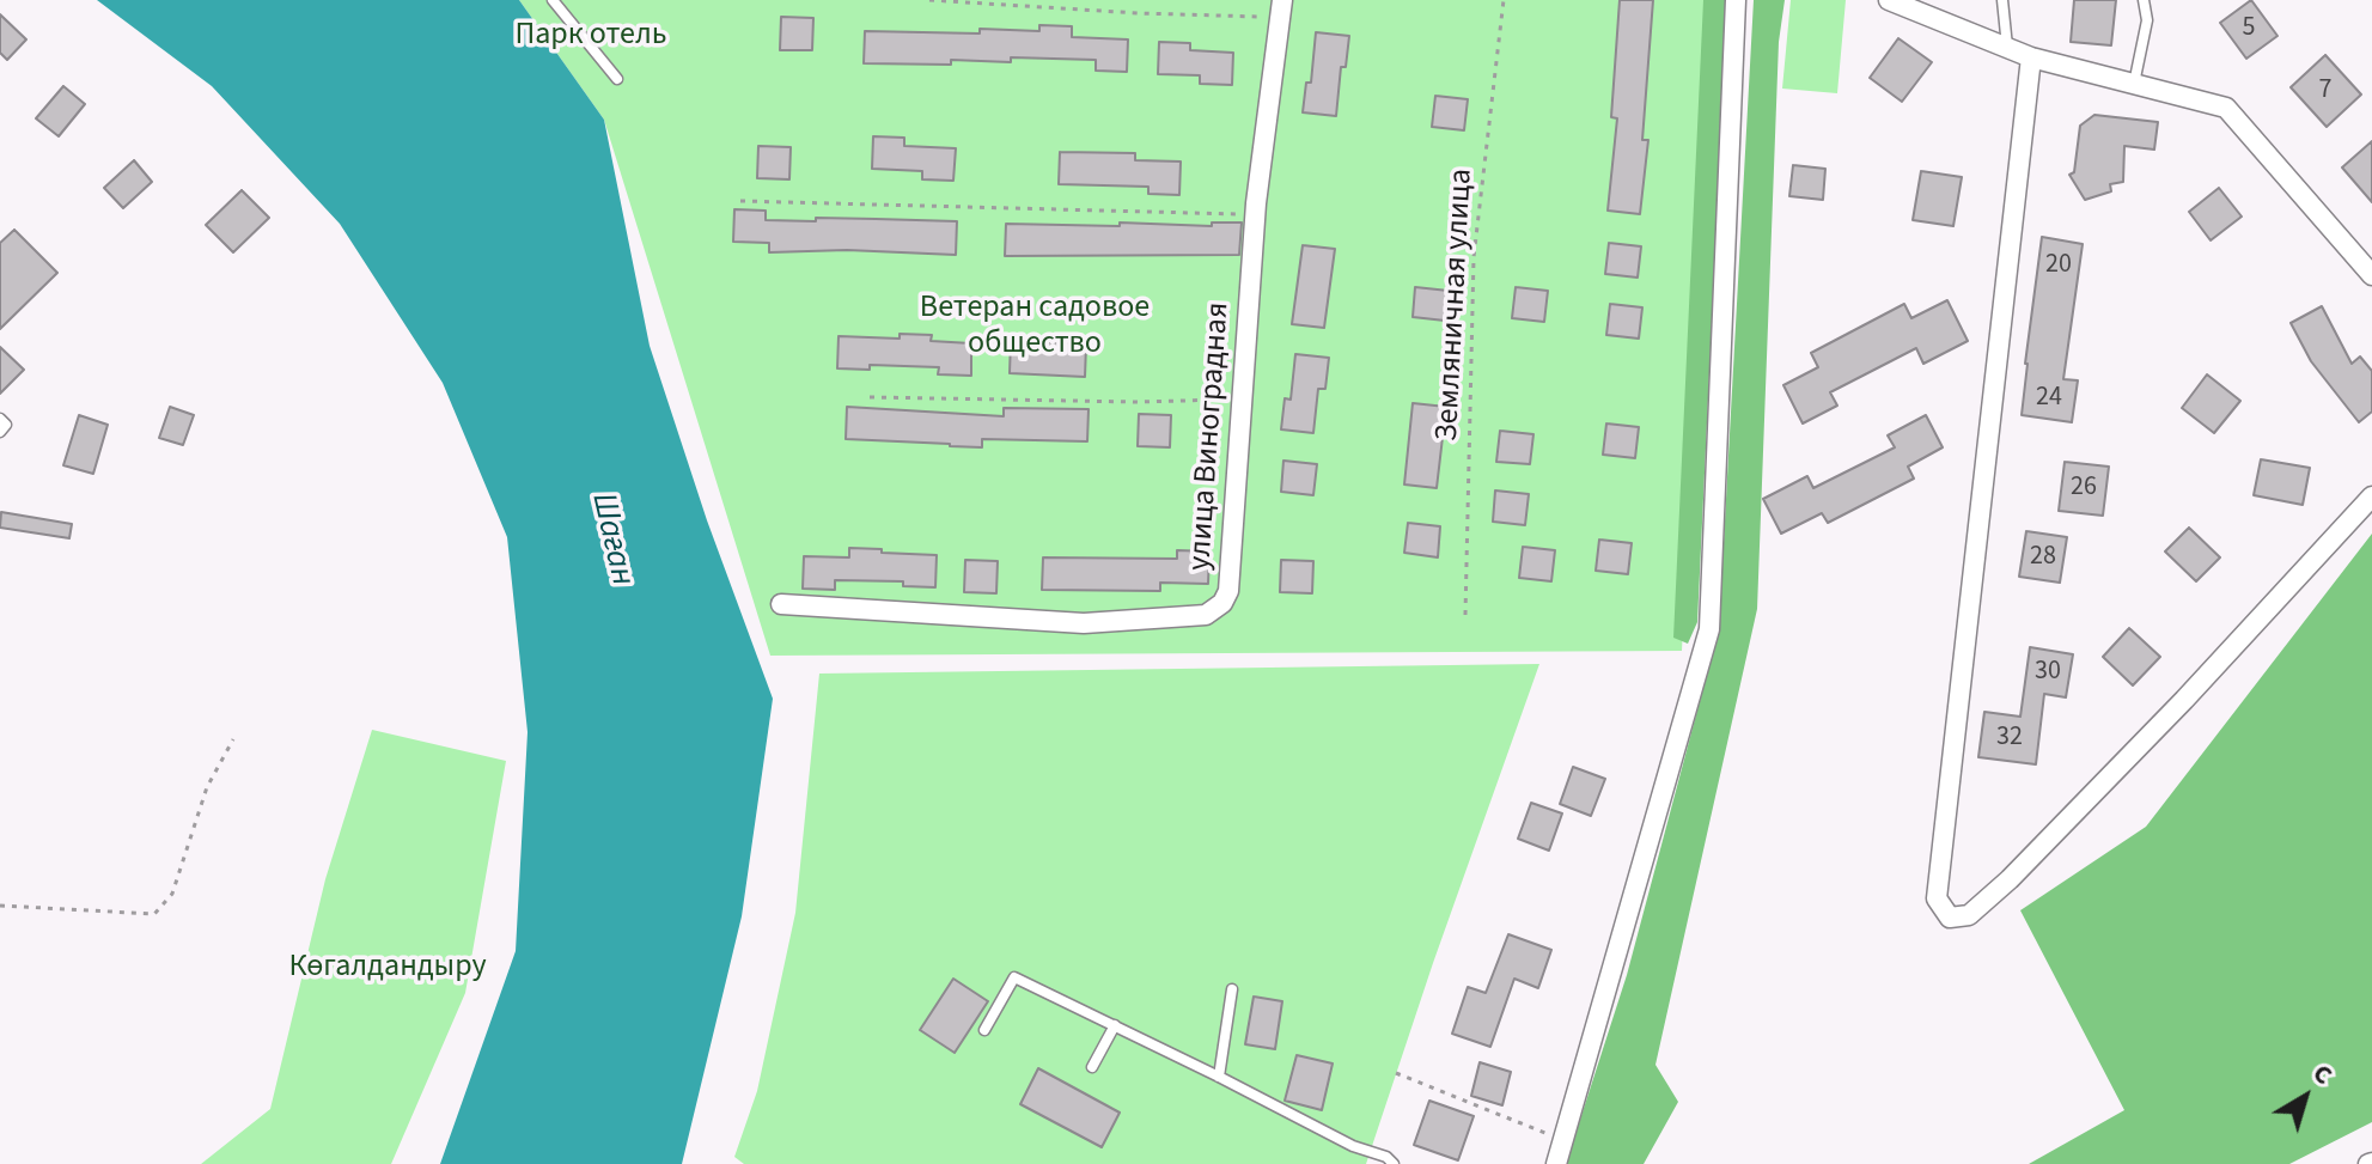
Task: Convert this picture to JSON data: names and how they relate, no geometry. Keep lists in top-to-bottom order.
{
  "streets": {
    "street": ["улица Виноградная"],
    "path": ["Земляничная улица"]
  },
  "water": ["Шаған"],
  "parks": ["Парк отель", "Ветеран садовое общество", "Көгалдандыру"],
  "house_numbers": [
    "5",
    "7",
    "20",
    "24",
    "26",
    "28",
    "30",
    "32"
  ],
  "north": "top right"
}
